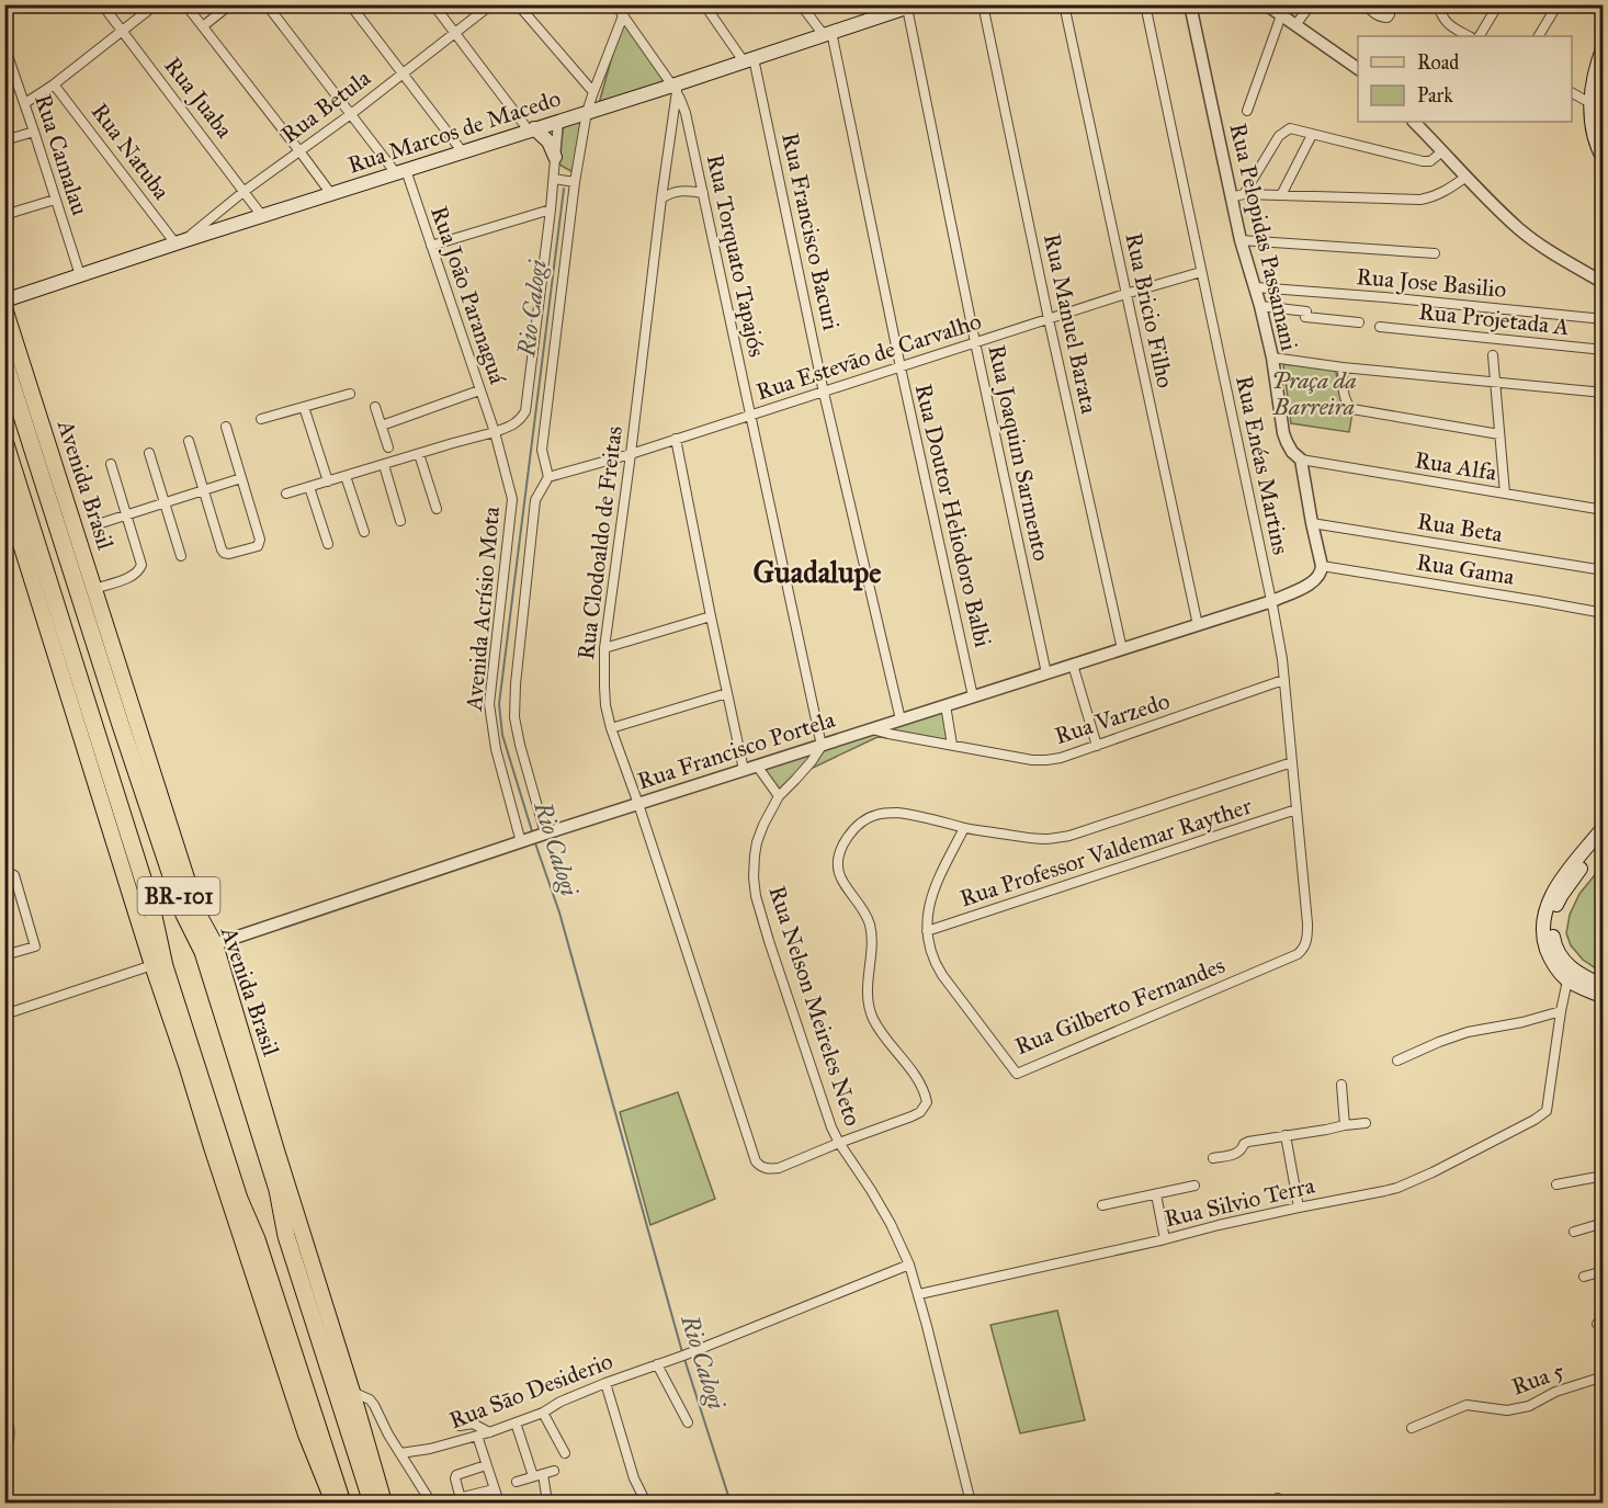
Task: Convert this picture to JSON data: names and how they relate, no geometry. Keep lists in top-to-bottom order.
{
  "streets": {
    "highway": ["Avenida Brasil", "BR-101"],
    "main road": ["Rua Marcos de Macedo"],
    "street": [
      "Rua Juaba",
      "Rua Betula",
      "Rua Natuba",
      "Rua Camalau",
      "Rua Francisco Bacuri",
      "Rua Pelopidas Passamani",
      "Rua Torquato Tapajós",
      "Rua Jose Basilio",
      "Rua João Paranaguá",
      "Rua Bricio Filho",
      "Rua Projetada A",
      "Rua Manuel Barata",
      "Rua Estevão de Carvalho",
      "Rua Joaquim Sarmento",
      "Rua Enéas Martins",
      "Rua Alfa",
      "Rua Doutor Heliodoro Balbi",
      "Rua Beta",
      "Rua Clodoaldo de Freitas",
      "Rua Gama",
      "Avenida Acrísio Mota",
      "Rua Varzedo",
      "Rua Francisco Portela",
      "Rua Professor Valdemar Rayther",
      "Rua Nelson Meireles Neto",
      "Rua Gilberto Fernandes",
      "Rua Silvio Terra",
      "Rua 5",
      "Rua Sāo Desiderio"
    ]
  },
  "crossings": [
    ["Rua Juaba", "Rua Betula"],
    ["Rua Juaba", "Rua Marcos de Macedo"],
    ["Rua Betula", "Rua Marcos de Macedo"],
    ["Rua Betula", "Rua Natuba"],
    ["Rua Betula", "Rua João Paranaguá"],
    ["Rua Marcos de Macedo", "Rua Natuba"],
    ["Rua Marcos de Macedo", "Rua Camalau"],
    ["Rua Marcos de Macedo", "Rua Francisco Bacuri"],
    ["Rua Marcos de Macedo", "Rua Torquato Tapajós"],
    ["Rua Marcos de Macedo", "Rua João Paranaguá"],
    ["Rua Marcos de Macedo", "Rua Joaquim Sarmento"],
    ["Rua Marcos de Macedo", "Rua Doutor Heliodoro Balbi"],
    ["Rua Marcos de Macedo", "Rua Clodoaldo de Freitas"],
    ["Rua Francisco Bacuri", "Rua Estevão de Carvalho"],
    ["Rua Francisco Bacuri", "Rua Francisco Portela"],
    ["Rua Pelopidas Passamani", "Rua Jose Basilio"],
    ["Rua Pelopidas Passamani", "Rua Alfa"],
    ["Rua Pelopidas Passamani", "Rua Beta"],
    ["Rua Pelopidas Passamani", "Rua Gama"],
    ["Rua Torquato Tapajós", "Rua Estevão de Carvalho"],
    ["Rua Torquato Tapajós", "Rua Clodoaldo de Freitas"],
    ["Rua Torquato Tapajós", "Rua Francisco Portela"],
    ["Rua Torquato Tapajós", "Rua Nelson Meireles Neto"],
    ["Rua João Paranaguá", "Avenida Acrísio Mota"],
    ["Rua Bricio Filho", "Rua Estevão de Carvalho"],
    ["Rua Bricio Filho", "Rua Francisco Portela"],
    ["Rua Manuel Barata", "Rua Estevão de Carvalho"],
    ["Rua Manuel Barata", "Rua Francisco Portela"],
    ["Rua Estevão de Carvalho", "Rua Joaquim Sarmento"],
    ["Rua Estevão de Carvalho", "Rua Enéas Martins"],
    ["Rua Estevão de Carvalho", "Rua Doutor Heliodoro Balbi"],
    ["Rua Estevão de Carvalho", "Rua Clodoaldo de Freitas"],
    ["Rua Estevão de Carvalho", "Avenida Acrísio Mota"],
    ["Rua Joaquim Sarmento", "Rua Francisco Portela"],
    ["Rua Enéas Martins", "Rua Varzedo"],
    ["Rua Enéas Martins", "Rua Francisco Portela"],
    ["Rua Enéas Martins", "Rua Professor Valdemar Rayther"],
    ["Rua Enéas Martins", "Rua Gilberto Fernandes"],
    ["Avenida Brasil", "Rua Francisco Portela"],
    ["Rua Doutor Heliodoro Balbi", "Rua Francisco Portela"],
    ["Rua Clodoaldo de Freitas", "Rua Francisco Portela"],
    ["Rua Clodoaldo de Freitas", "Rua Nelson Meireles Neto"],
    ["Avenida Acrísio Mota", "Rua Francisco Portela"],
    ["Rua Varzedo", "Rua Francisco Portela"],
    ["Rua Francisco Portela", "Rua Nelson Meireles Neto"],
    ["Rua Professor Valdemar Rayther", "Rua Gilberto Fernandes"],
    ["Rua Nelson Meireles Neto", "Rua Silvio Terra"],
    ["Rua Nelson Meireles Neto", "Rua Sāo Desiderio"]
  ],
  "districts": ["Guadalupe"],
  "water": ["Rio Calogi"],
  "parks": ["Praça da Barreira"],
  "legend": ["Road", "Park"]
}
